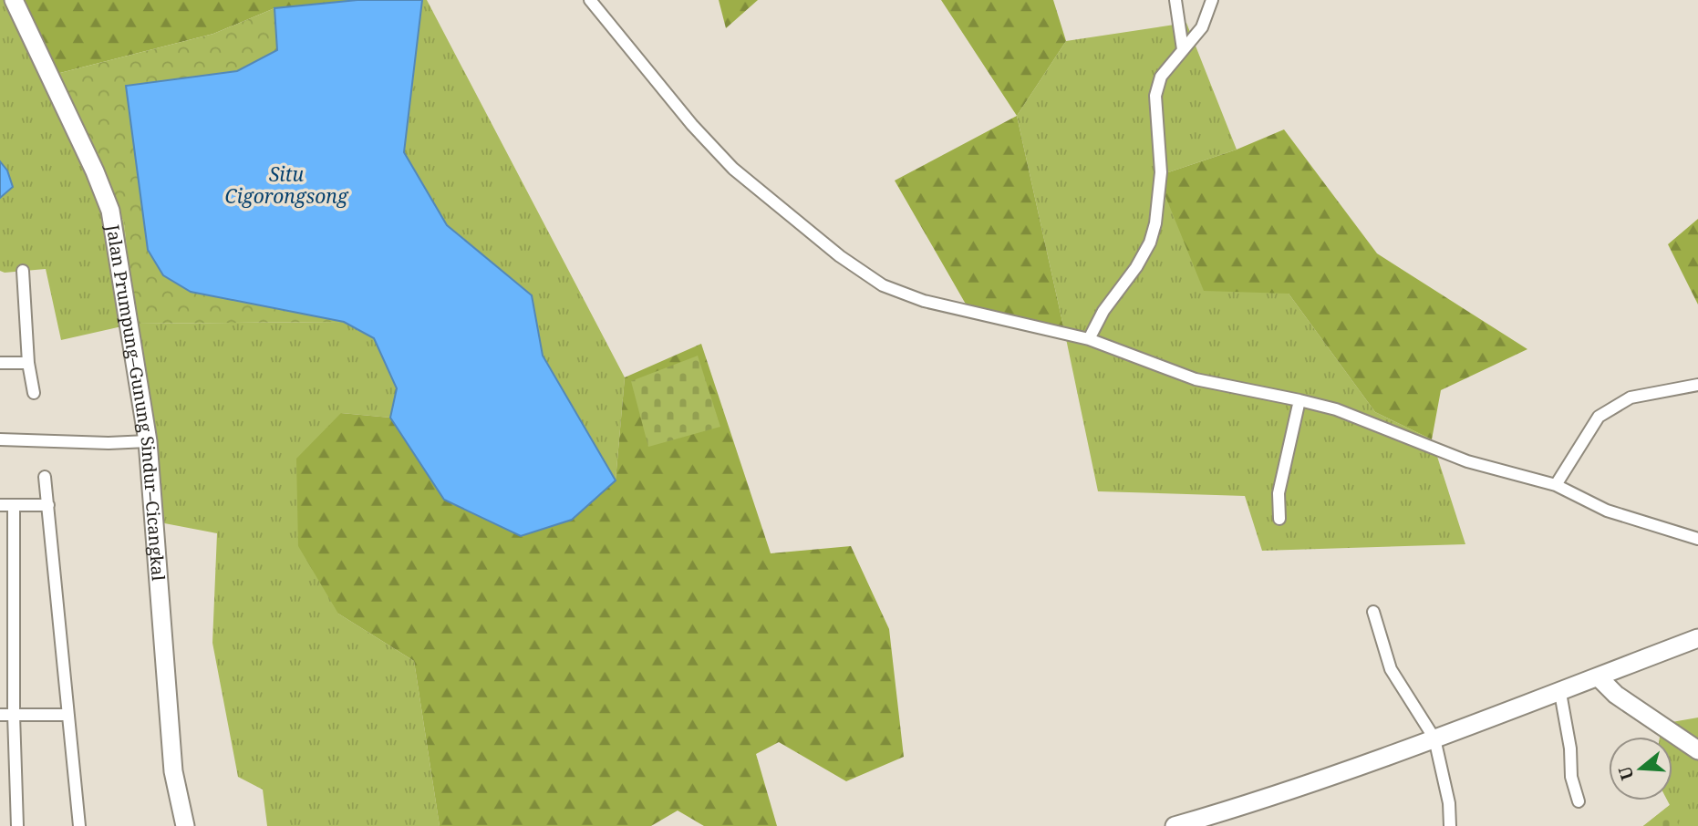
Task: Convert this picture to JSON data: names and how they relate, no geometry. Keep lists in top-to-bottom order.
{
  "streets": {
    "main road": ["Jalan Prumpung–Gunung Sindur–Cicangkal"]
  },
  "water": ["Situ Cigorongsong"],
  "north": "left"
}
